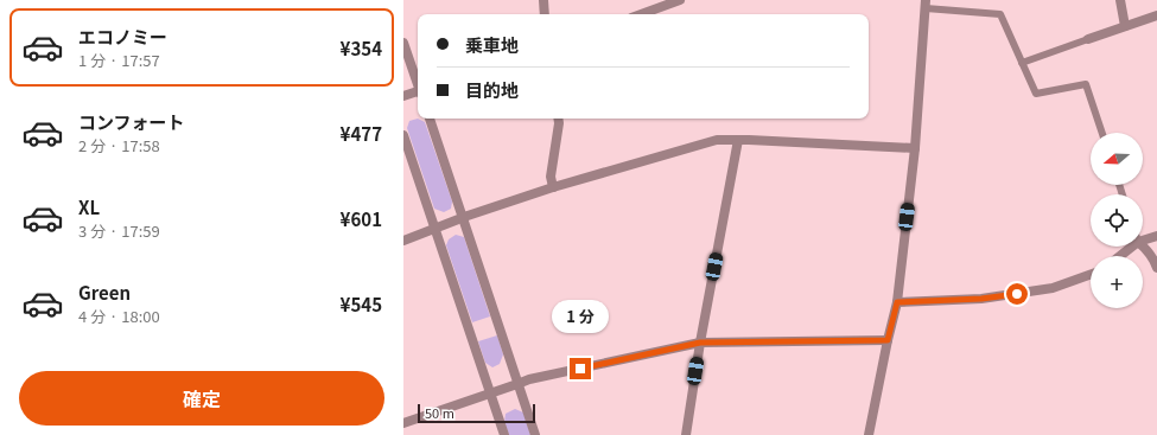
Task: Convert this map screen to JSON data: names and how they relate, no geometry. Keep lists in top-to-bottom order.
{
  "scale_bar": "50 m",
  "north": "left",
  "page": {
    "list": [
      {
        "name": "エコノミー",
        "note": "1 分 · 17:57",
        "value": "¥354"
      },
      {
        "name": "コンフォート",
        "note": "2 分 · 17:58",
        "value": "¥477"
      },
      {
        "name": "XL",
        "note": "3 分 · 17:59",
        "value": "¥601"
      },
      {
        "name": "Green",
        "note": "4 分 · 18:00",
        "value": "¥545"
      }
    ],
    "banner": ["乗車地", "目的地"],
    "map_buttons": "+",
    "bubble": "1 分",
    "buttons": "確定",
    "scale": "50 m"
  }
}
